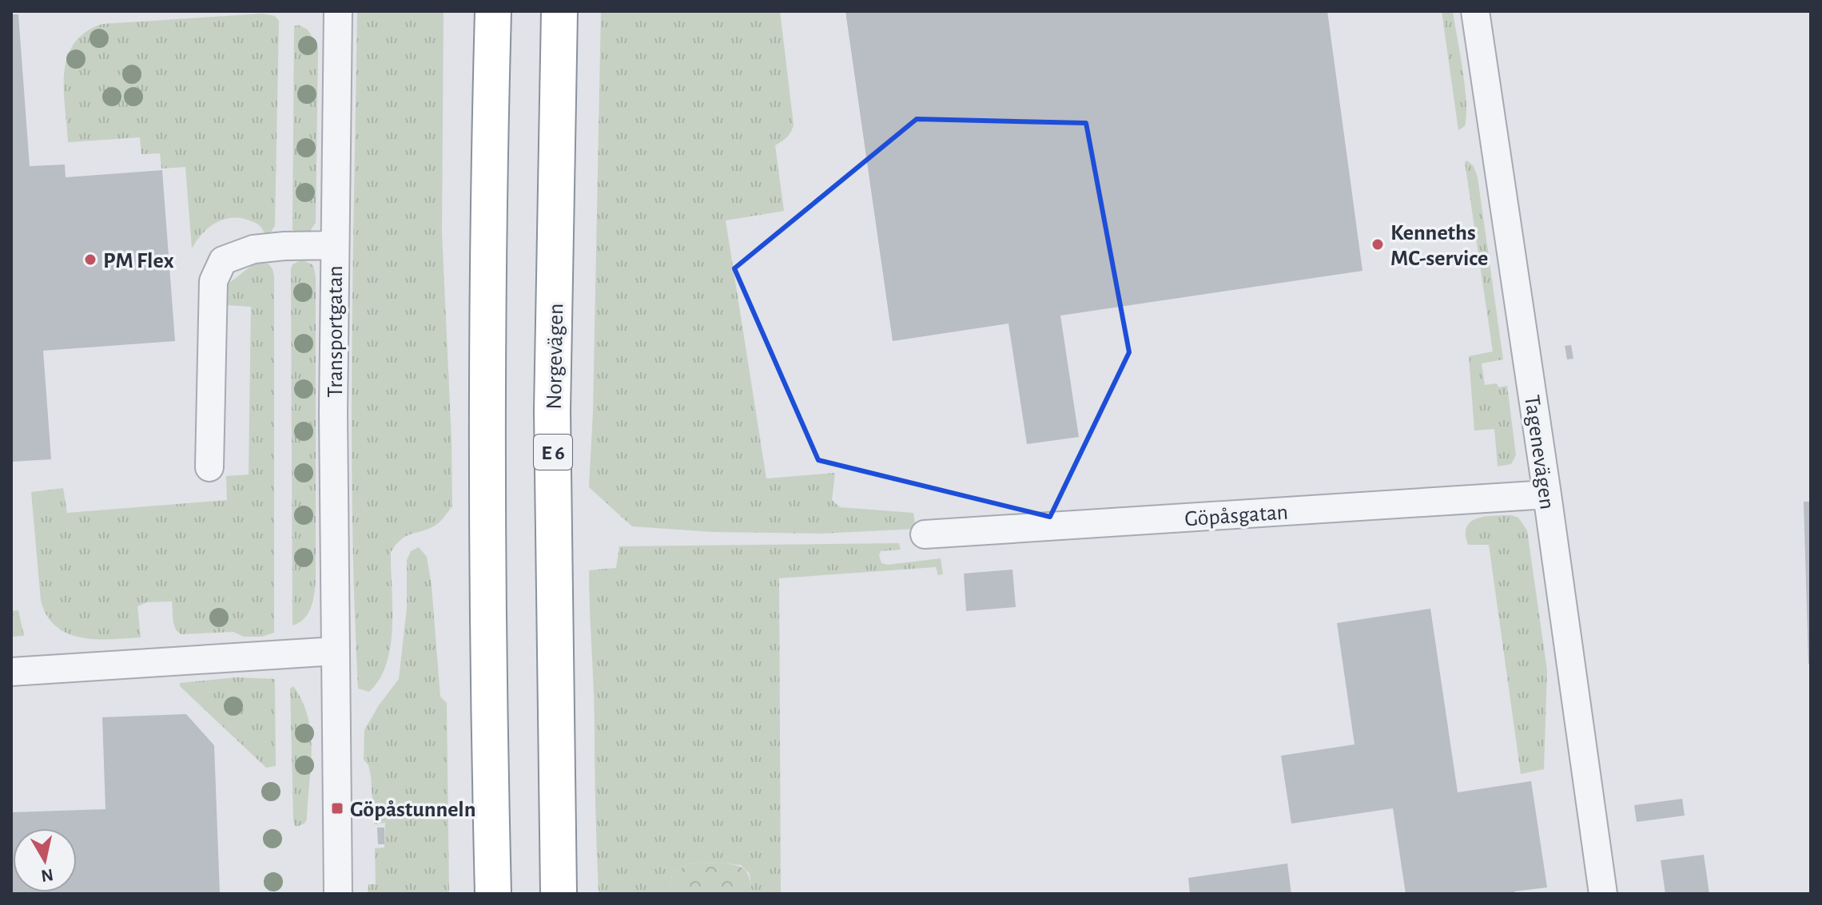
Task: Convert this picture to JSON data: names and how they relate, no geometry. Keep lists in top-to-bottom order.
{
  "streets": {
    "highway": ["Norgevägen", "E 6"],
    "street": ["Transportgatan", "Tagenevägen", "Göpåsgatan"]
  },
  "crossings": [
    ["Tagenevägen", "Göpåsgatan"]
  ],
  "places": {
    "other": ["Kenneths MC-service", "PM Flex"],
    "transit": ["Göpåstunneln"]
  },
  "north": "bottom"
}
